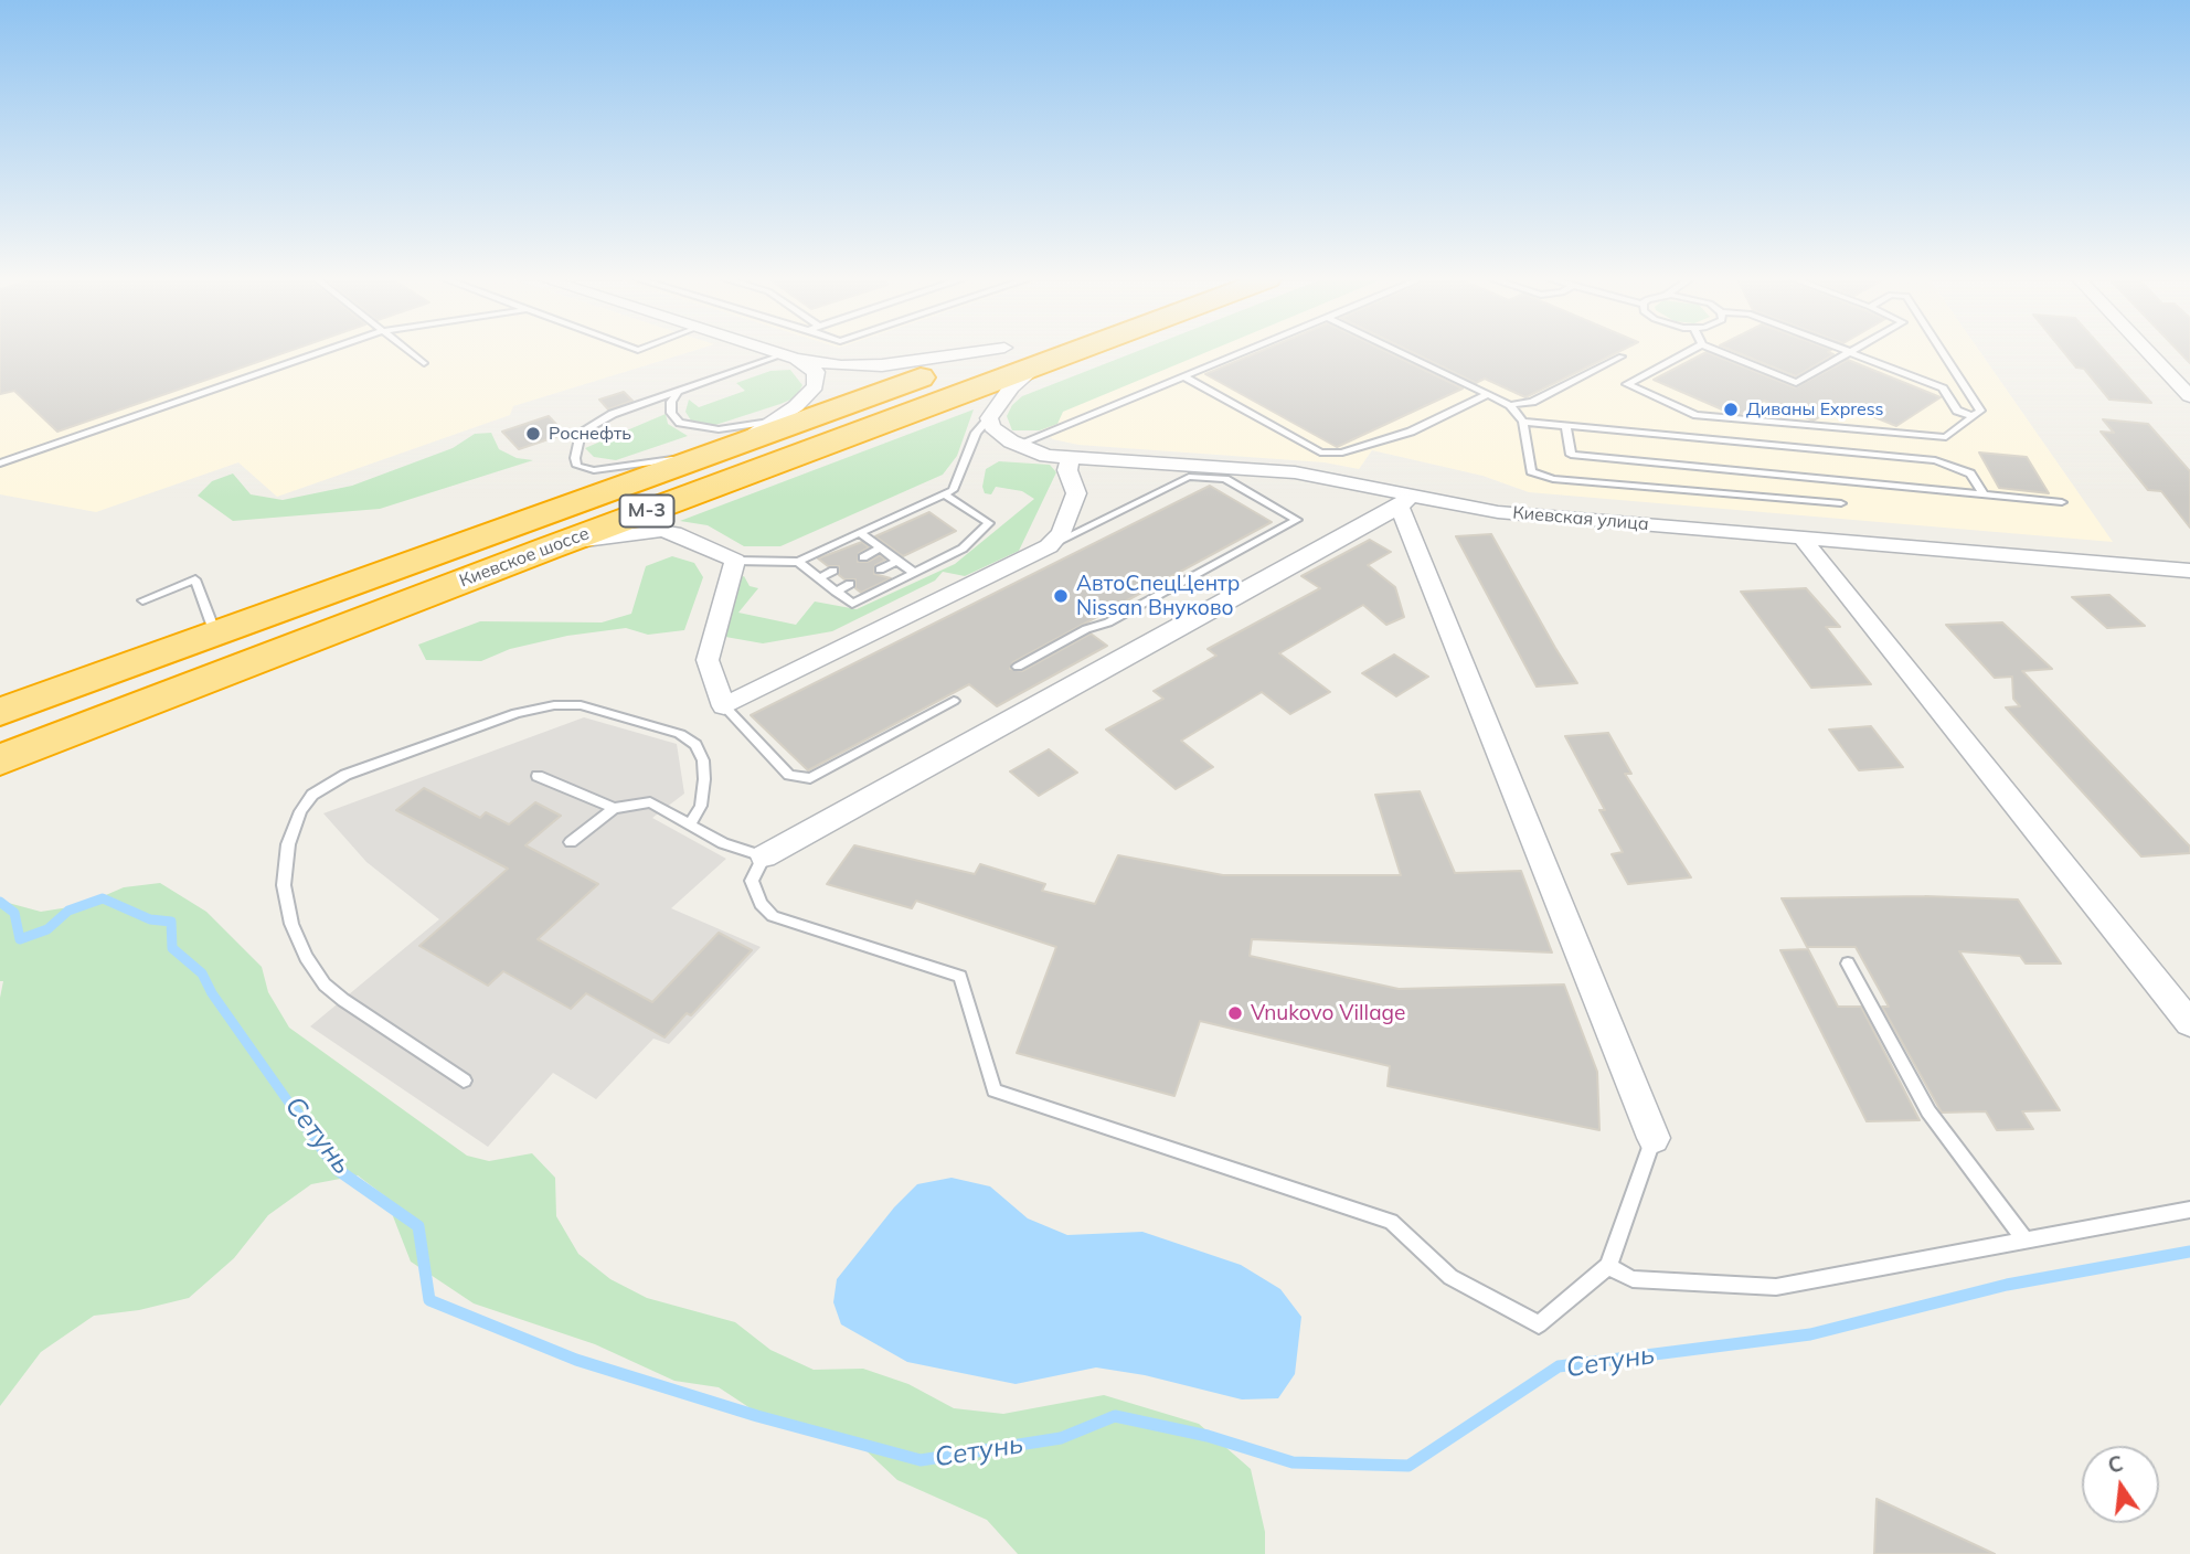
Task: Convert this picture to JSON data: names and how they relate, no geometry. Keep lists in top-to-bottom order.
{
  "streets": {
    "highway": ["М-3", "Киевское шоссе"],
    "street": ["Киевская улица"]
  },
  "water": ["Сетунь"],
  "places": [
    "Диваны Express",
    "Роснефть",
    "АвтоСпецЦентр Nissan Внуково",
    "Vnukovo Village"
  ],
  "north": "top"
}
